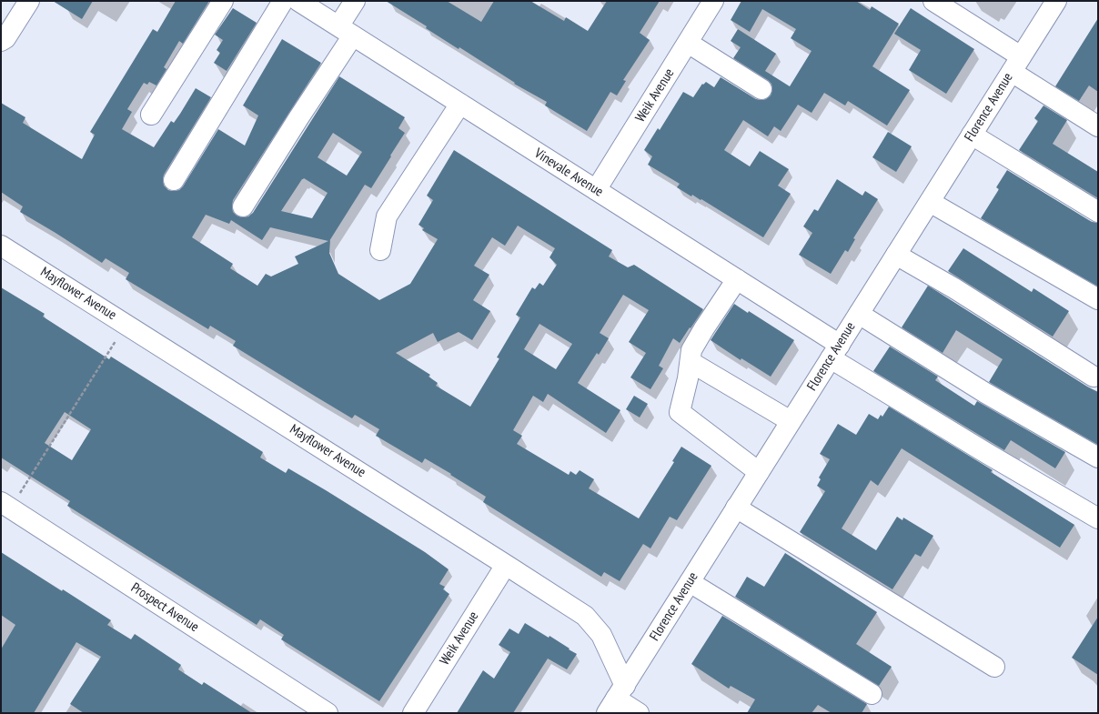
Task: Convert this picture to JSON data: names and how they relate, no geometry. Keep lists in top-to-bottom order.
{
  "streets": {
    "street": [
      "Weik Avenue",
      "Florence Avenue",
      "Vinevale Avenue",
      "Mayflower Avenue",
      "Prospect Avenue"
    ]
  },
  "crossings": [
    ["Weik Avenue", "Vinevale Avenue"],
    ["Weik Avenue", "Mayflower Avenue"],
    ["Florence Avenue", "Vinevale Avenue"],
    ["Florence Avenue", "Mayflower Avenue"]
  ]
}
